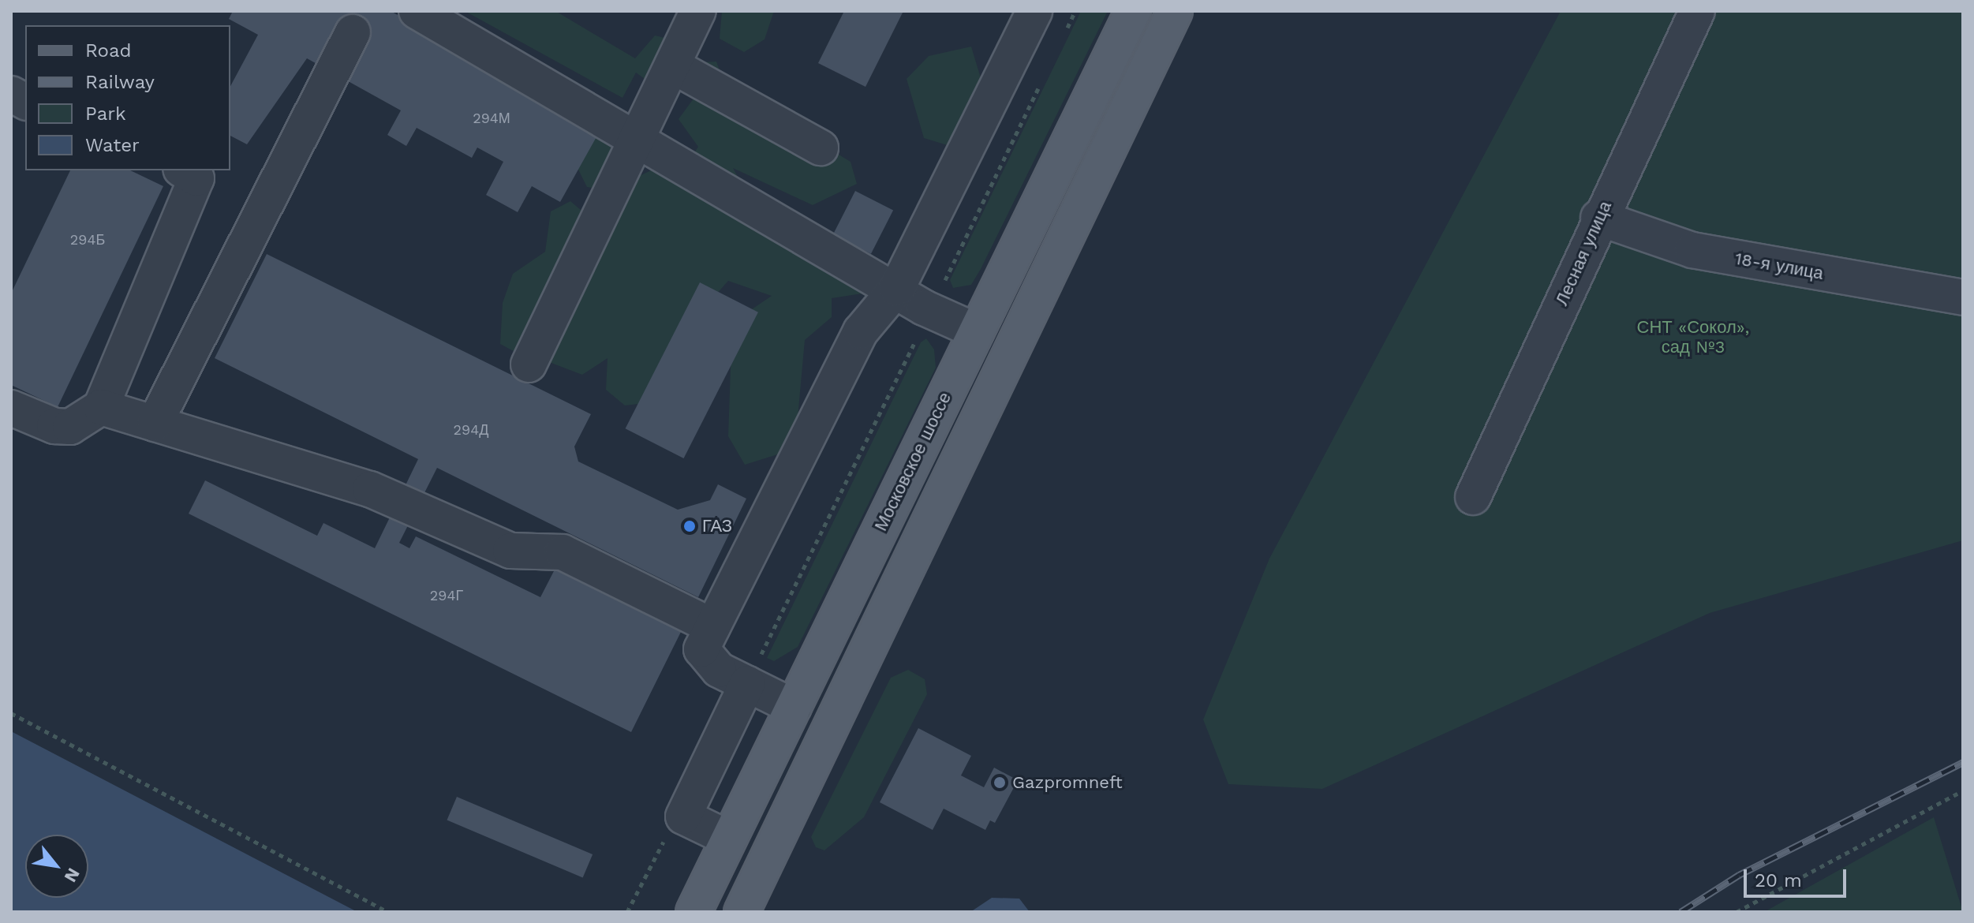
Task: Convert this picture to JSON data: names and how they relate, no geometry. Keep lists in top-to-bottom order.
{
  "streets": {
    "main road": ["Московское шоссе"],
    "street": ["Лесная улица", "18-я улица"]
  },
  "crossings": [
    ["Лесная улица", "18-я улица"]
  ],
  "parks": ["СНТ «Сокол», сад №3"],
  "places": ["ГАЗ", "Gazpromneft"],
  "house_numbers": [
    "294М",
    "294Б",
    "294Д",
    "294Г"
  ],
  "legend": [
    "Road",
    "Railway",
    "Park",
    "Water"
  ],
  "scale_bar": "20 m",
  "north": "bottom right"
}
